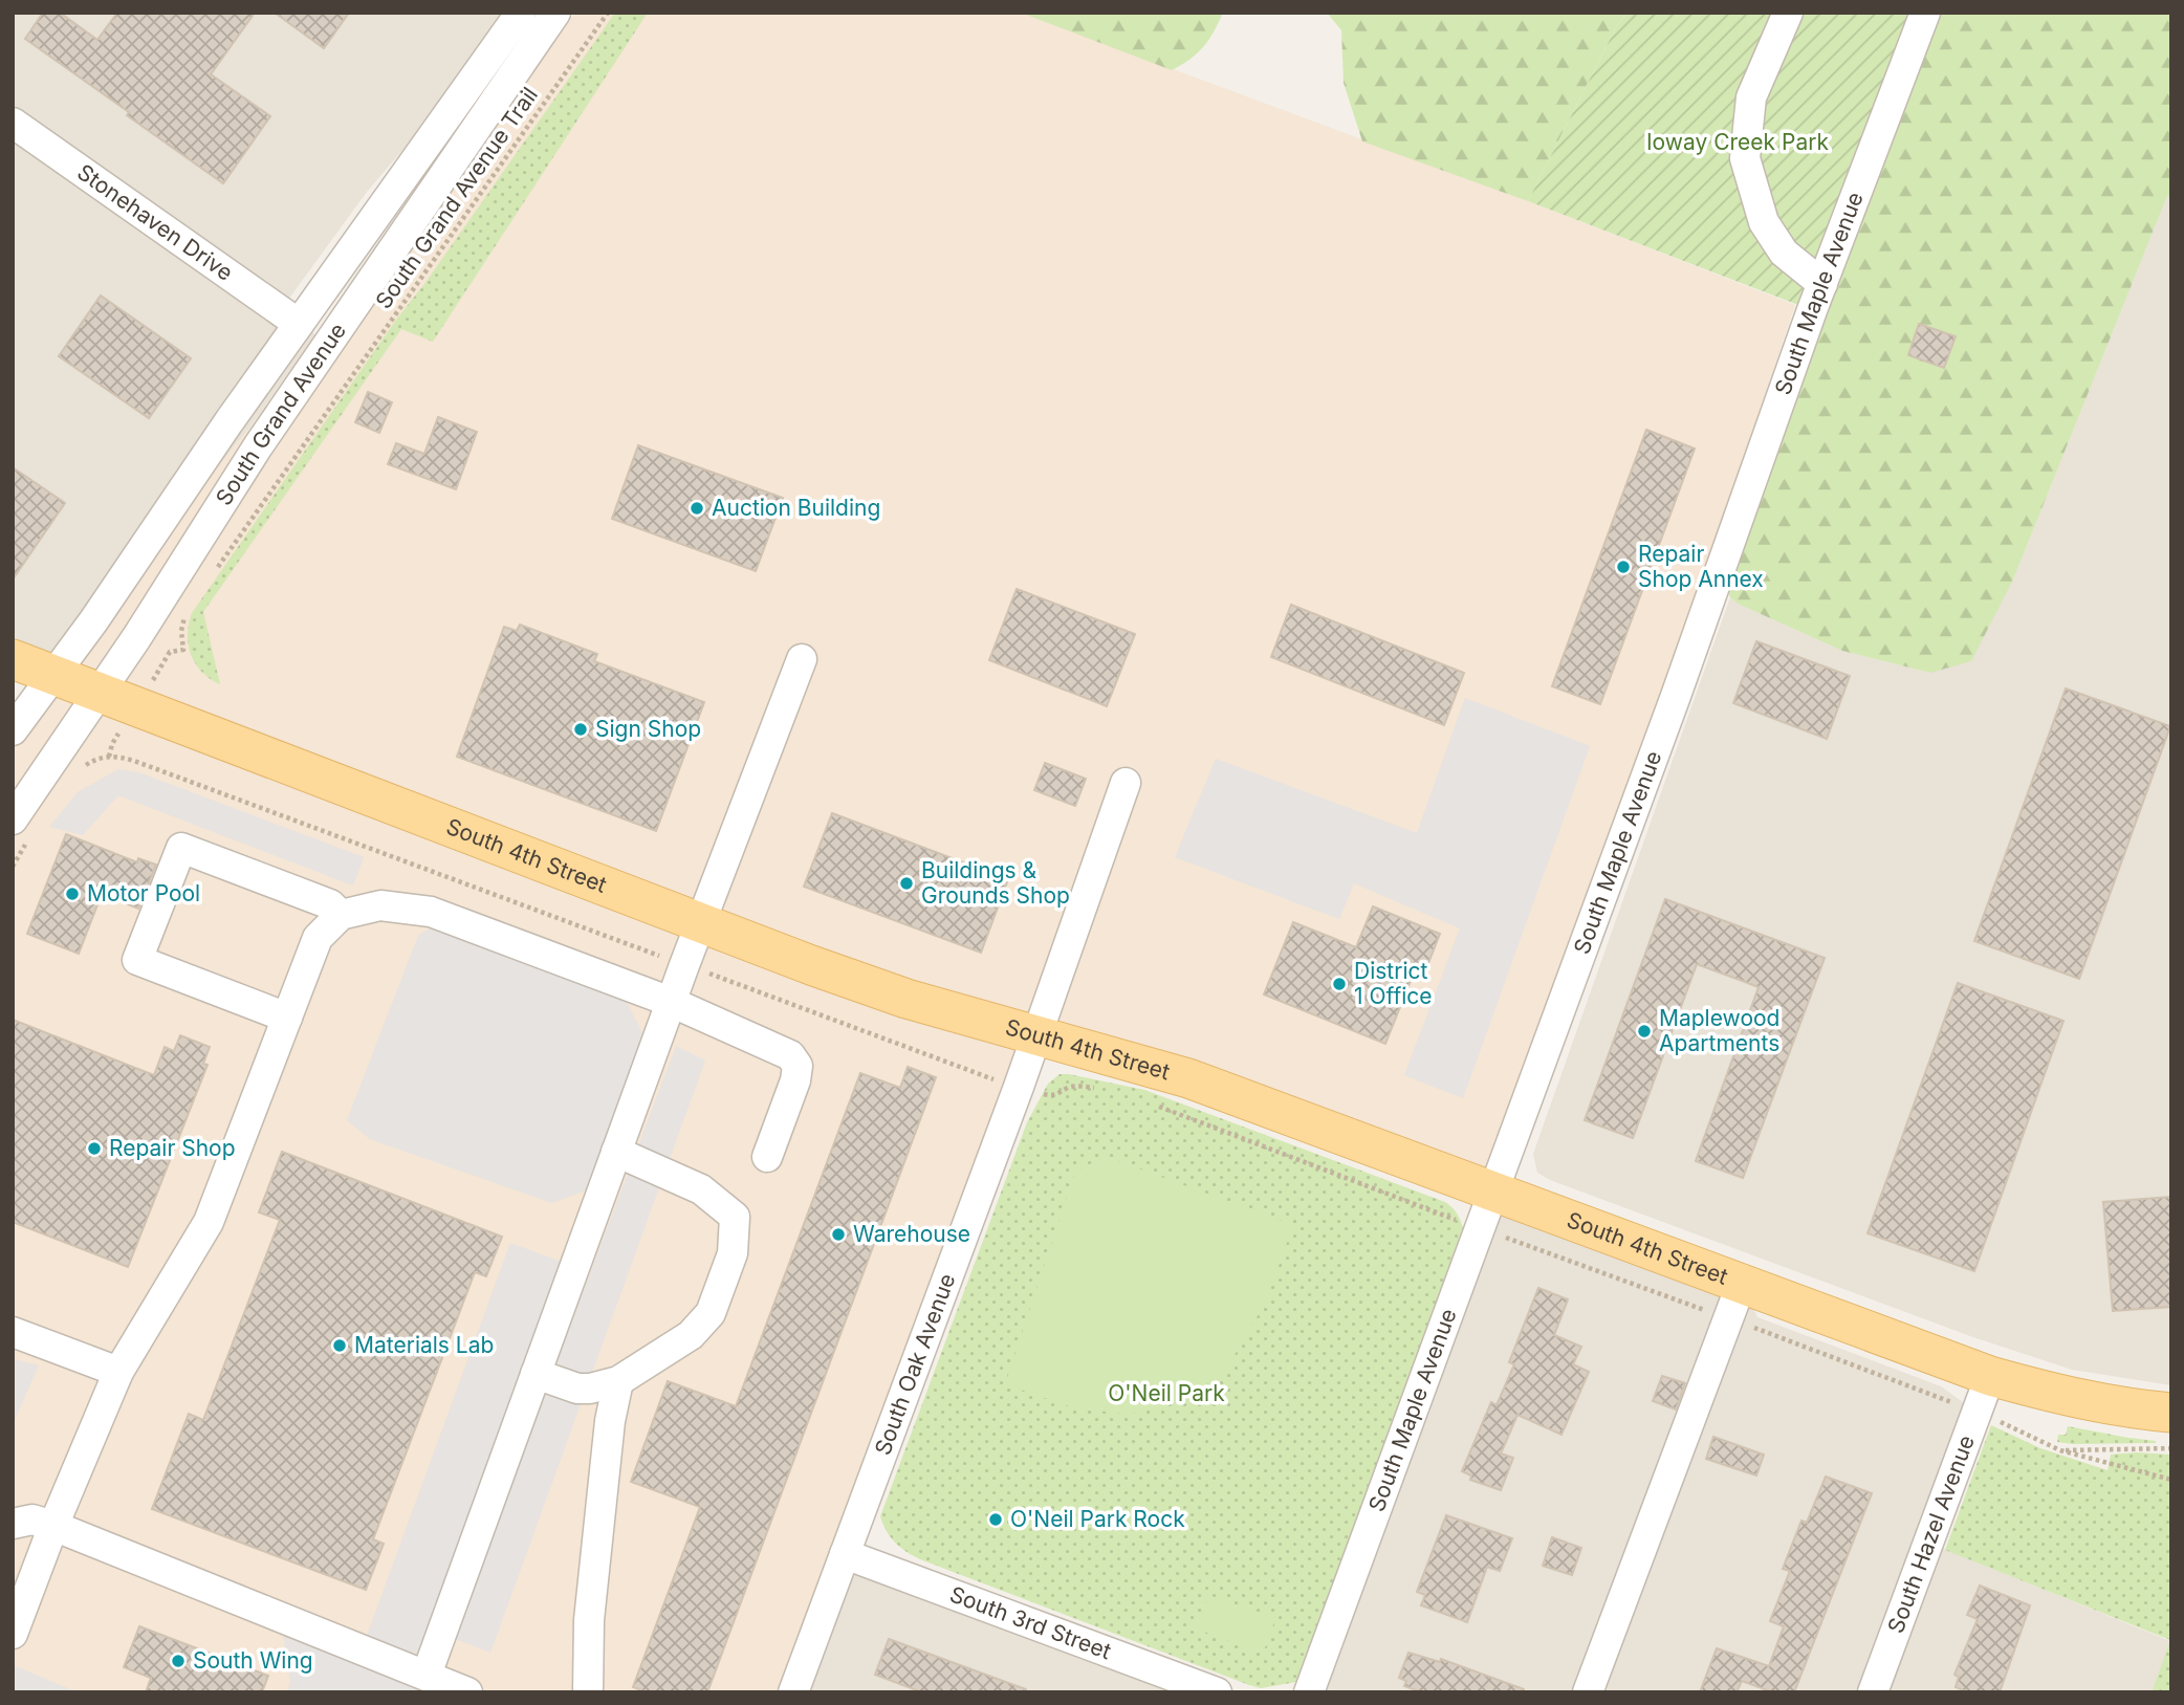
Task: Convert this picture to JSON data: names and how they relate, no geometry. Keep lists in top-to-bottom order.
{
  "streets": {
    "main road": ["South 4th Street"],
    "street": [
      "Stonehaven Drive",
      "South Maple Avenue",
      "South Grand Avenue",
      "South Oak Avenue",
      "South Hazel Avenue",
      "South 3rd Street"
    ],
    "path": ["South Grand Avenue Trail"]
  },
  "crossings": [
    ["Stonehaven Drive", "South Grand Avenue"],
    ["South Maple Avenue", "South 4th Street"],
    ["South Grand Avenue", "South 4th Street"],
    ["South 4th Street", "South Oak Avenue"],
    ["South 4th Street", "South Hazel Avenue"],
    ["South Oak Avenue", "South 3rd Street"]
  ],
  "parks": ["Ioway Creek Park", "O'Neil Park"],
  "places": [
    "Auction Building",
    "Repair Shop Annex",
    "Sign Shop",
    "Buildings & Grounds Shop",
    "Motor Pool",
    "District 1 Office",
    "Maplewood Apartments",
    "Repair Shop",
    "Warehouse",
    "Materials Lab",
    "O'Neil Park Rock",
    "South Wing"
  ]
}
